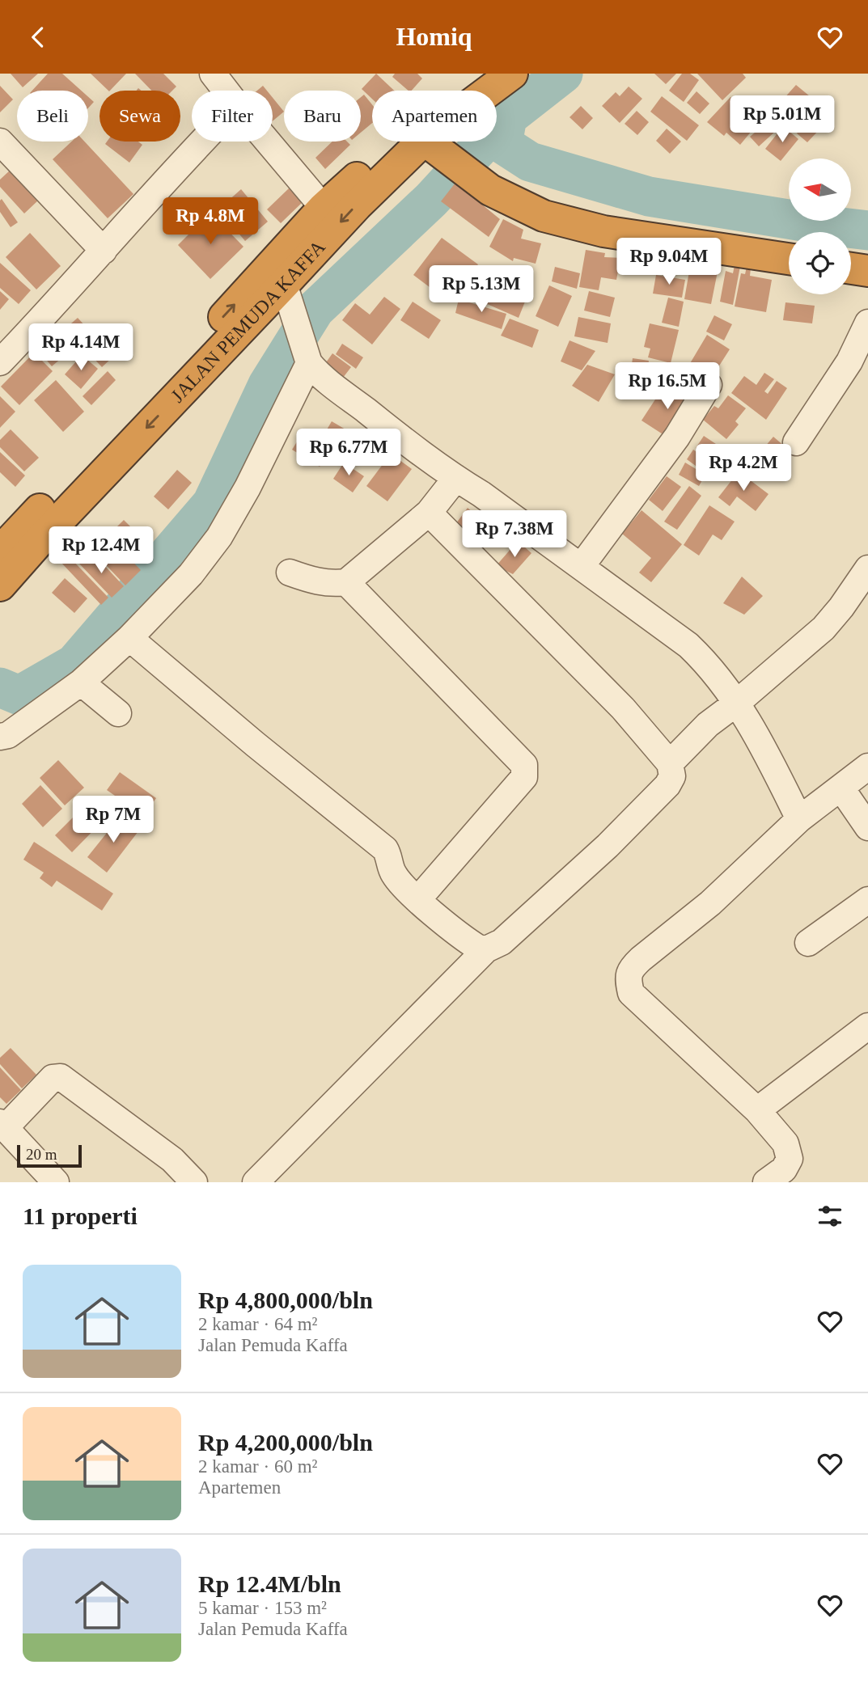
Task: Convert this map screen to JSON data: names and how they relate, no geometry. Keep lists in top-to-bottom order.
{
  "streets": {
    "highway": ["JALAN PEMUDA KAFFA"]
  },
  "scale_bar": "20 m",
  "north": "left",
  "page": {
    "header": "Homiq",
    "chip": [
      "Beli",
      "Sewa",
      "Filter",
      "Baru",
      "Apartemen"
    ],
    "price": [
      "Rp 5.01M",
      "Rp 4.8M",
      "Rp 9.04M",
      "Rp 5.13M",
      "Rp 4.14M",
      "Rp 16.5M",
      "Rp 6.77M",
      "Rp 4.2M",
      "Rp 7.38M",
      "Rp 12.4M",
      "Rp 7M"
    ],
    "scale": "20 m",
    "heading": "11 properti",
    "list": [
      {
        "name": "Rp 4,800,000/bln",
        "note": "2 kamar · 64 m² · Jalan Pemuda Kaffa"
      },
      {
        "name": "Rp 4,200,000/bln",
        "note": "2 kamar · 60 m² · Apartemen"
      },
      {
        "name": "Rp 12.4M/bln",
        "note": "5 kamar · 153 m² · Jalan Pemuda Kaffa"
      }
    ]
  }
}
